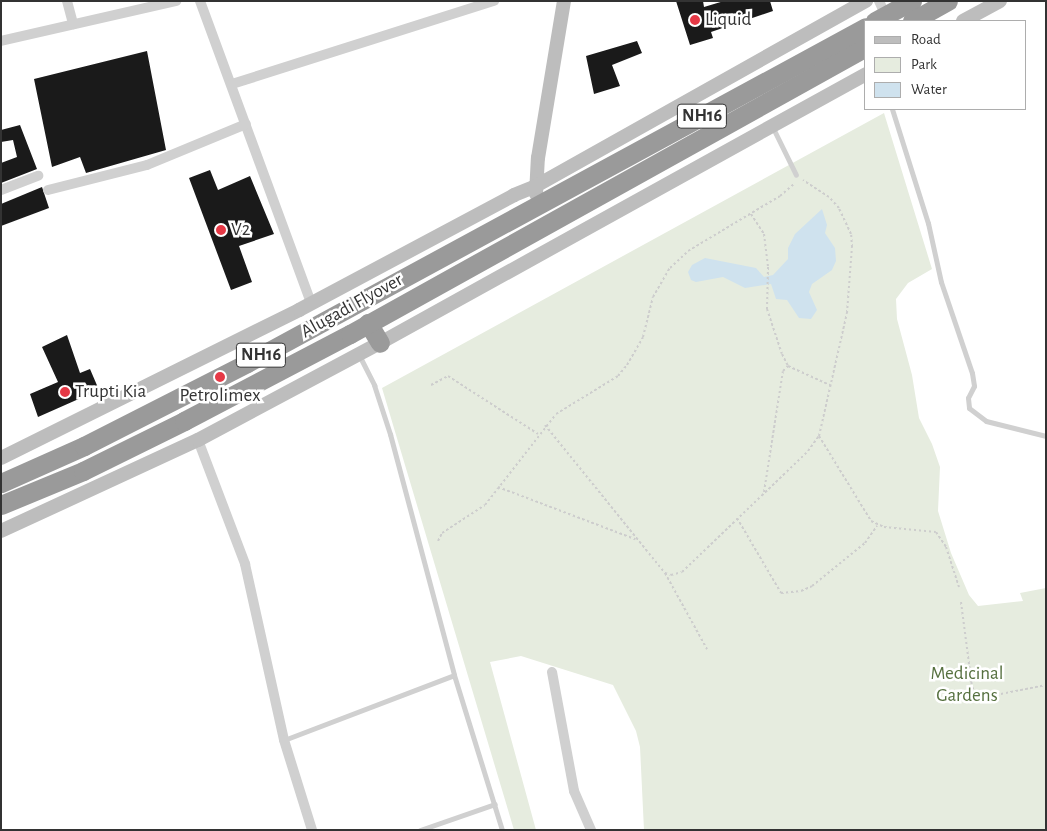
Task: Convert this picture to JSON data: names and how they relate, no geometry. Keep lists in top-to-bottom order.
{
  "streets": {
    "highway": ["NH16", "Alugadi Flyover"]
  },
  "crossings": [
    ["NH16", "Alugadi Flyover"]
  ],
  "parks": ["Medicinal Gardens"],
  "places": [
    "Liquid",
    "V2",
    "Petrolimex",
    "Trupti Kia"
  ],
  "legend": ["Road", "Park", "Water"]
}
